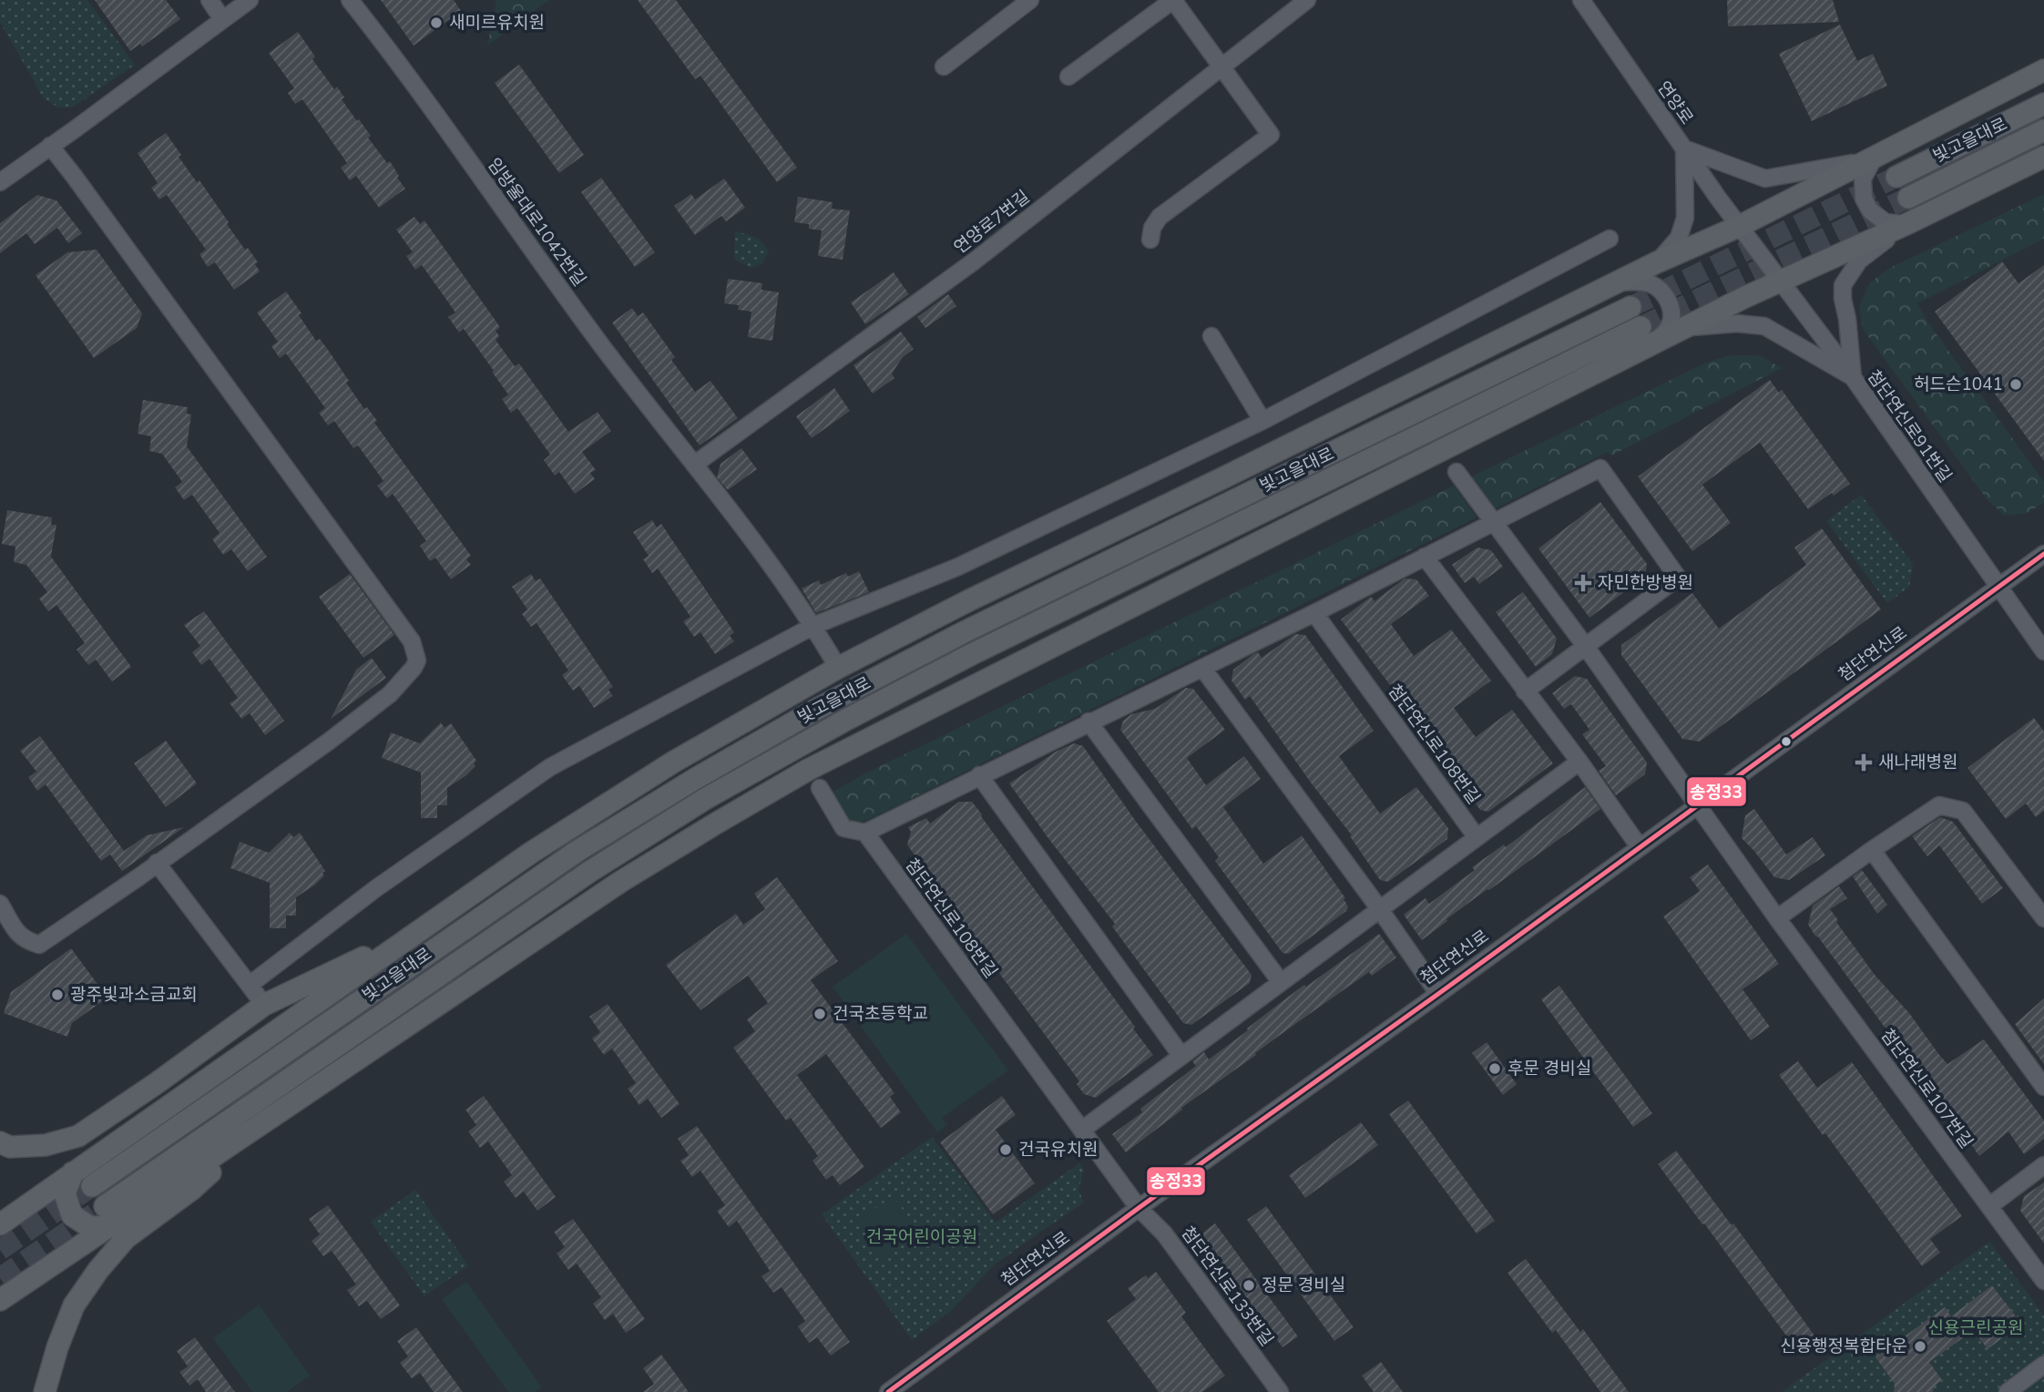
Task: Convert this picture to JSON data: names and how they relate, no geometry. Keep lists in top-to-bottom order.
{
  "streets": {
    "main road": ["빛고을대로"],
    "street": [
      "연양로",
      "임방울대로1042번길",
      "연양로7번길",
      "첨단연신로91번길",
      "첨단연신로",
      "첨단연신로108번길",
      "첨단연신로107번길",
      "첨단연신로133번길"
    ]
  },
  "crossings": [
    ["연양로", "첨단연신로91번길"],
    ["임방울대로1042번길", "연양로7번길"],
    ["첨단연신로91번길", "첨단연신로"],
    ["첨단연신로", "첨단연신로108번길"],
    ["첨단연신로", "첨단연신로107번길"],
    ["첨단연신로", "첨단연신로133번길"],
    ["첨단연신로108번길", "첨단연신로133번길"]
  ],
  "parks": ["건국어린이공원", "신용근린공원"],
  "places": {
    "other": [
      "새미르유치원",
      "허드슨1041",
      "광주빛과소금교회",
      "건국초등학교",
      "후문 경비실",
      "건국유치원",
      "정문 경비실",
      "신용행정복합타운"
    ],
    "health": ["자민한방병원", "새나래병원"]
  },
  "lines": ["transit line 송정33"]
}
